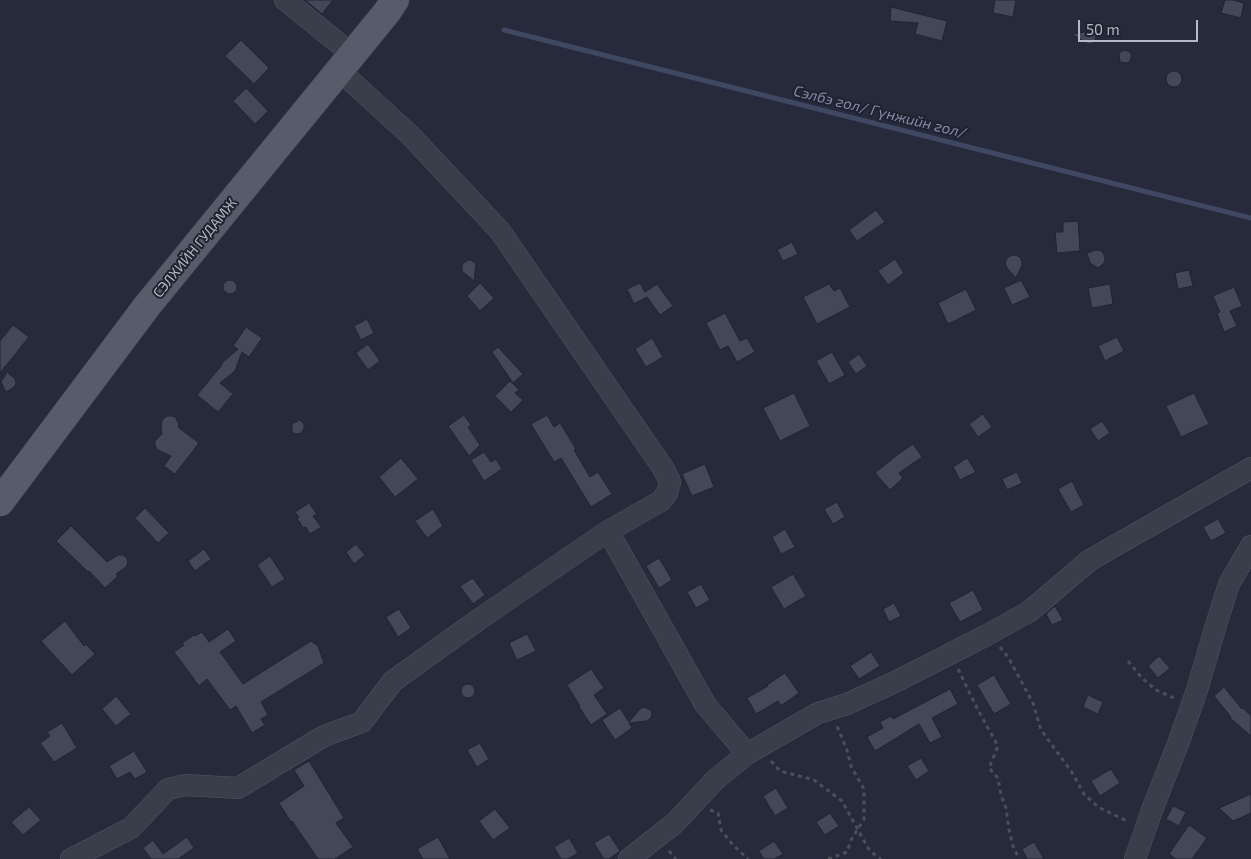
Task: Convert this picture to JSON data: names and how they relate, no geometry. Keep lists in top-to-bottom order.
{
  "streets": {
    "main road": ["СЭЛХИЙН ГУДАМЖ"]
  },
  "water": ["Сэлбэ гол/ Гүнжийн гол/"],
  "scale_bar": "50 m"
}
